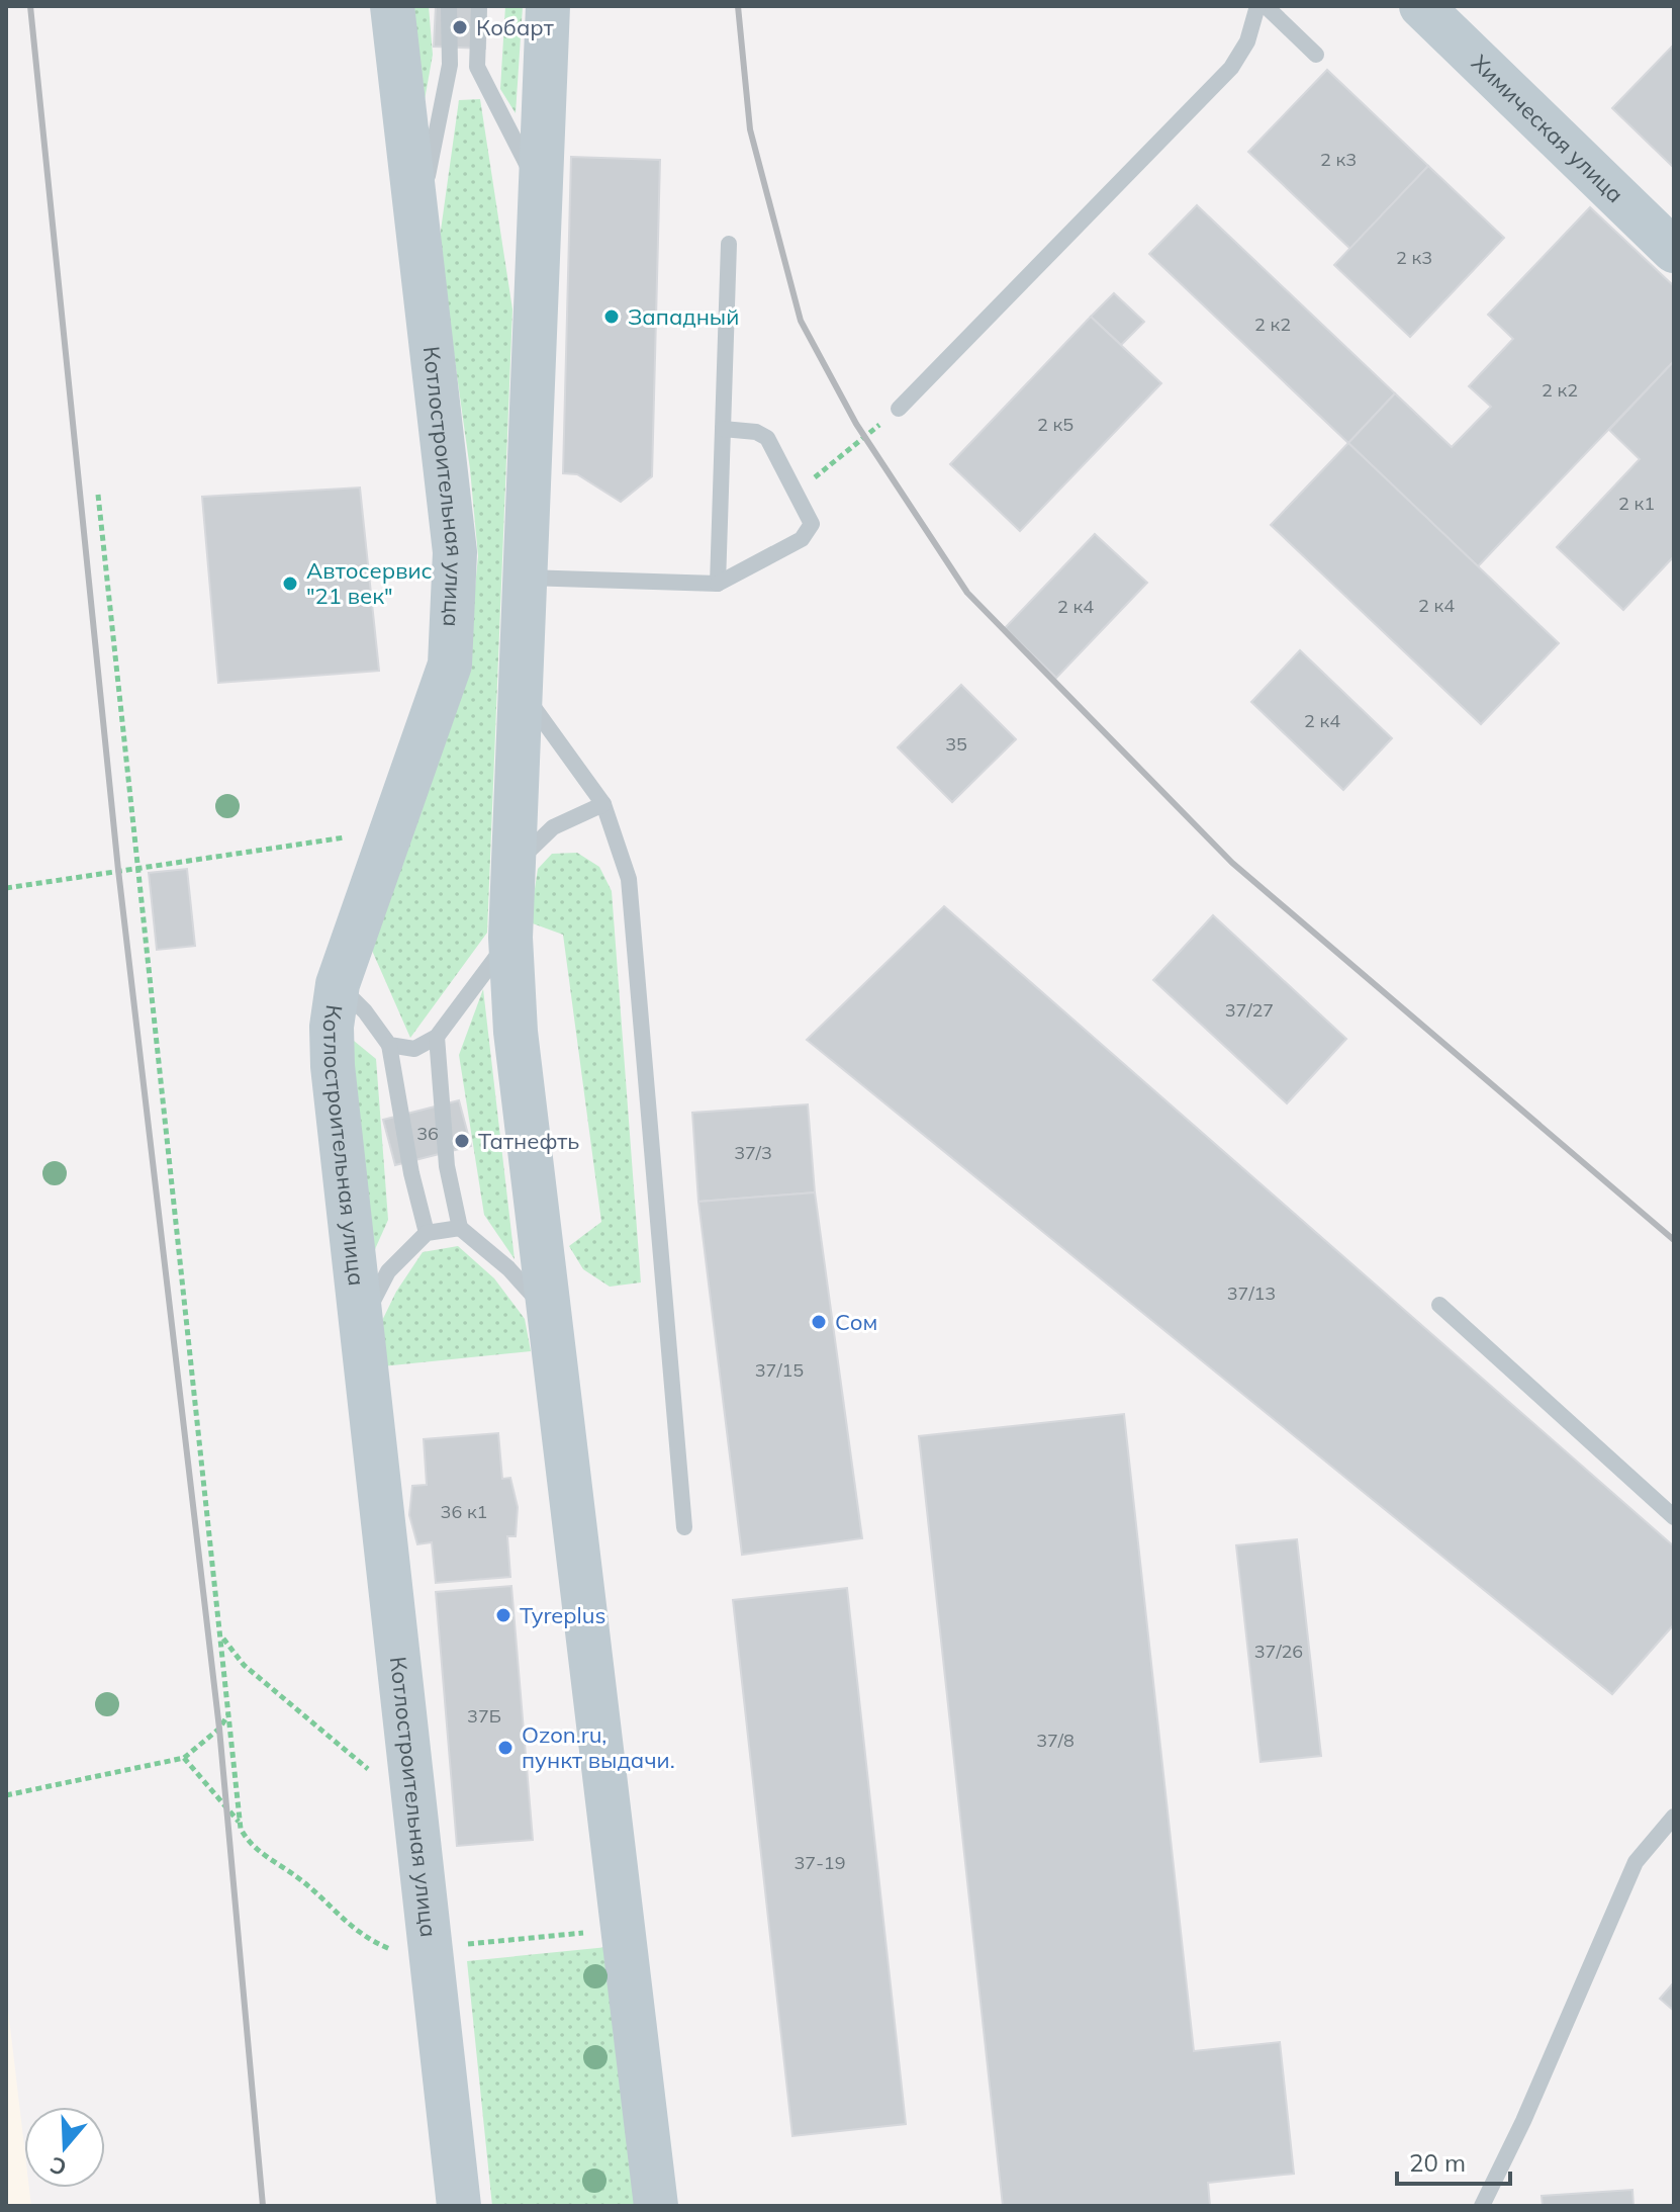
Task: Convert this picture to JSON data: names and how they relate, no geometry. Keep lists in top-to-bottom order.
{
  "streets": {
    "main road": ["Химическая улица", "Котлостроительная улица"]
  },
  "places": [
    "Кобарт",
    "Западный",
    "Автосервис \"21 век\"",
    "Татнефть",
    "Сом",
    "Tyreplus",
    "Ozon.ru, пункт выдачи."
  ],
  "house_numbers": [
    "2 к3",
    "2 к3",
    "2 к2",
    "2 к2",
    "2 к5",
    "2 к1",
    "2 к4",
    "2 к4",
    "2 к4",
    "35",
    "37/27",
    "36",
    "37/3",
    "37/13",
    "37/15",
    "36 к1",
    "37/26",
    "37Б",
    "37/8",
    "37-19"
  ],
  "scale_bar": "20 m",
  "north": "bottom"
}
